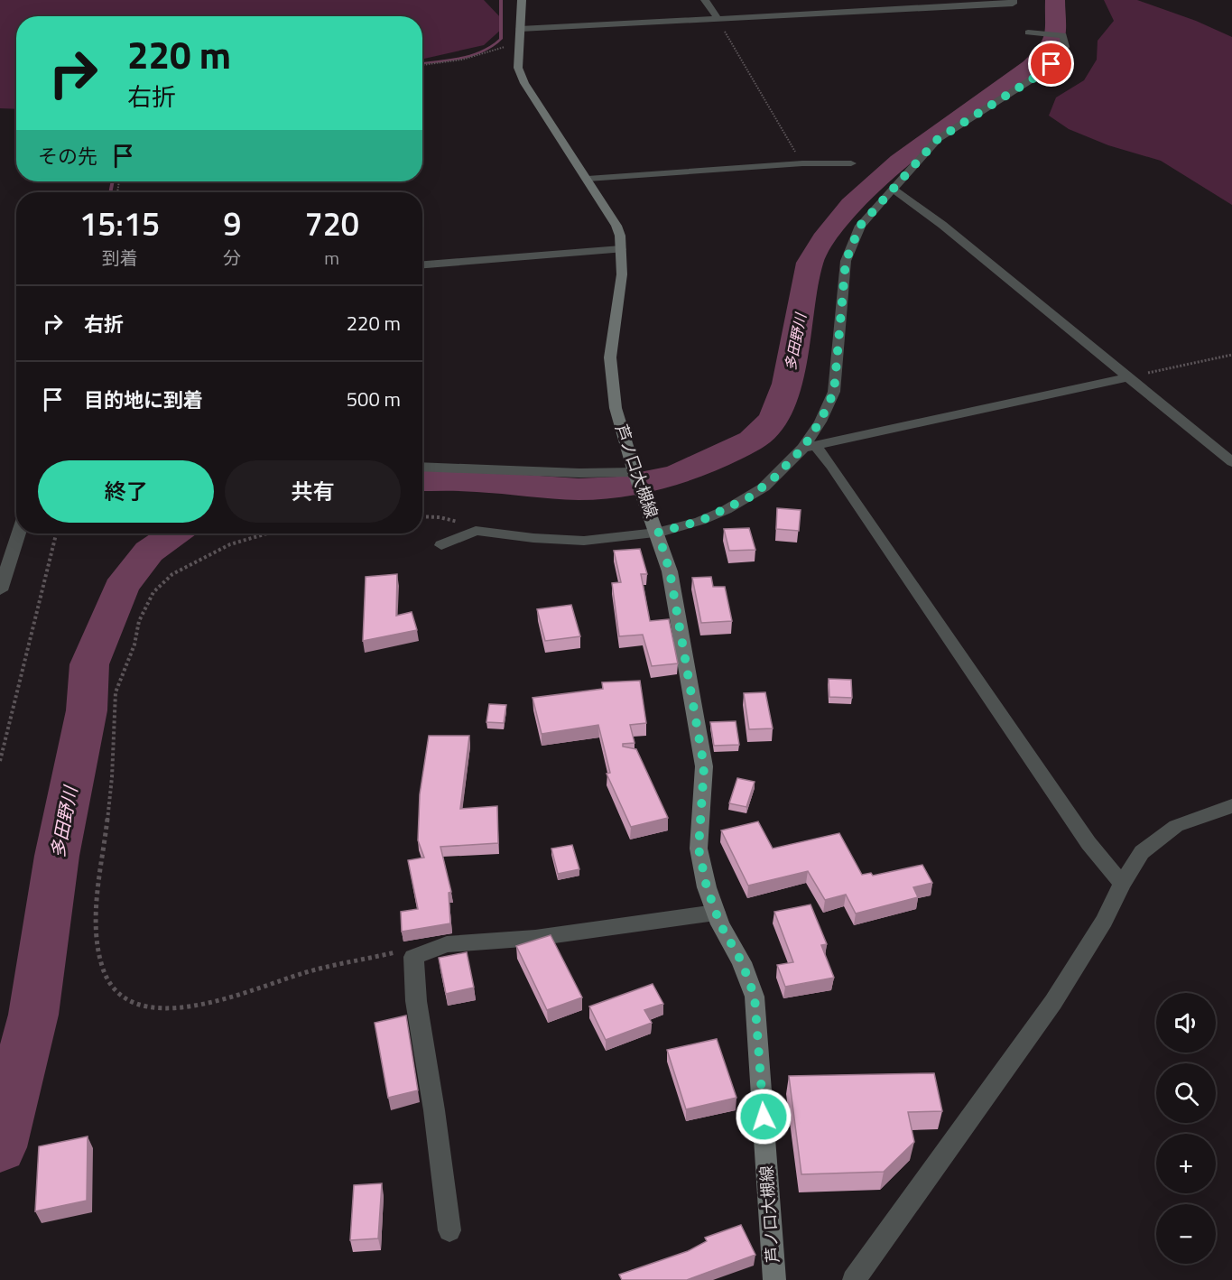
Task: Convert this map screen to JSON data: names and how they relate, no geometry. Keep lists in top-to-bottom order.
{
  "streets": {
    "main road": ["芦ノ口大槻線"]
  },
  "water": ["多田野川"],
  "page": {
    "turn": ["220 m", "右折"],
    "then": "その先",
    "eta": [
      "15:15",
      "到着",
      "9",
      "分",
      "720",
      "m"
    ],
    "list": [
      {
        "name": "右折",
        "value": "220 m"
      },
      {
        "name": "目的地に到着",
        "value": "500 m"
      }
    ],
    "buttons": ["終了", "共有"],
    "map_buttons": ["+", "−"]
  }
}
